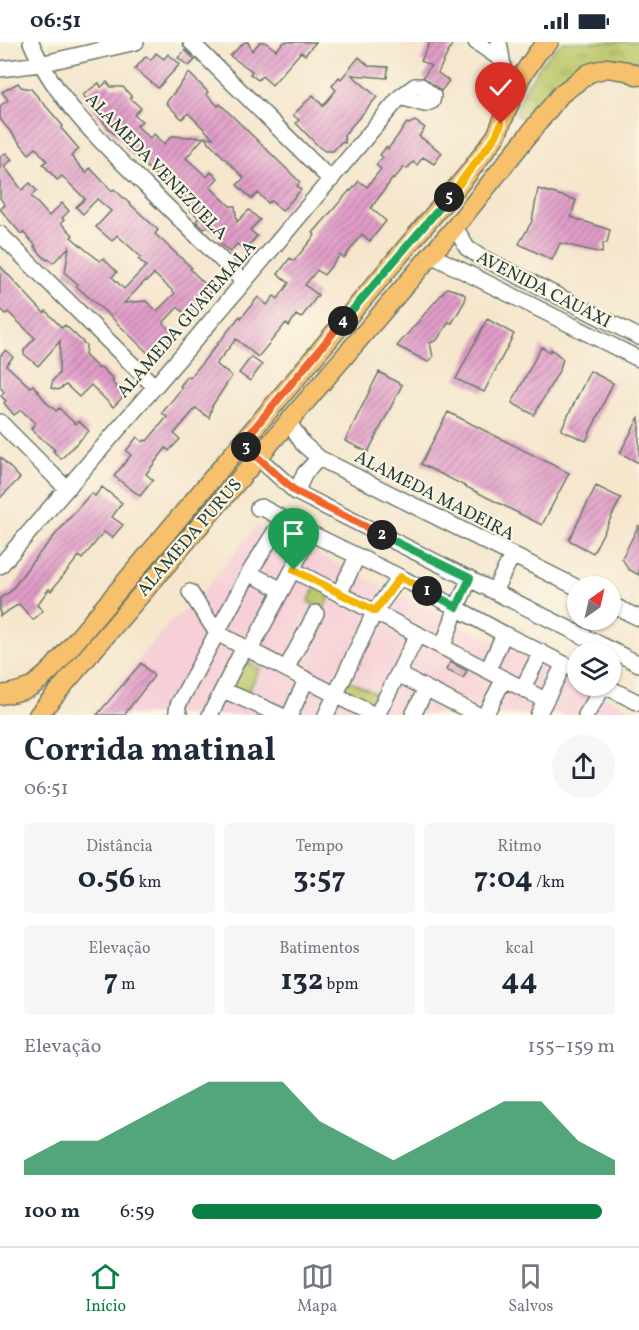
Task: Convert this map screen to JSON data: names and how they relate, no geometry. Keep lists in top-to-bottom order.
{
  "streets": {
    "main road": ["ALAMEDA PURUS"],
    "street": [
      "ALAMEDA VENEZUELA",
      "AVENIDA CAUAXI",
      "ALAMEDA GUATEMALA",
      "ALAMEDA MADEIRA"
    ]
  },
  "crossings": [
    ["ALAMEDA VENEZUELA", "ALAMEDA GUATEMALA"],
    ["AVENIDA CAUAXI", "ALAMEDA PURUS"],
    ["ALAMEDA MADEIRA", "ALAMEDA PURUS"]
  ],
  "north": "top right",
  "page": {
    "status": "06:51",
    "pins": [
      "5",
      "4",
      "3",
      "2",
      "1"
    ],
    "heading": ["Corrida matinal", "06:51"],
    "stats": [
      ["Distância", "0.56 km"],
      ["Tempo", "3:57"],
      ["Ritmo", "7:04 /km"],
      ["Elevação", "7 m"],
      ["Batimentos", "132 bpm"],
      ["kcal", "44"]
    ],
    "chart": ["Elevação", "155–159 m"],
    "list": [
      {
        "name": "100 m",
        "note": "6:59"
      }
    ],
    "tabs": ["Início", "Mapa", "Salvos"]
  }
}
